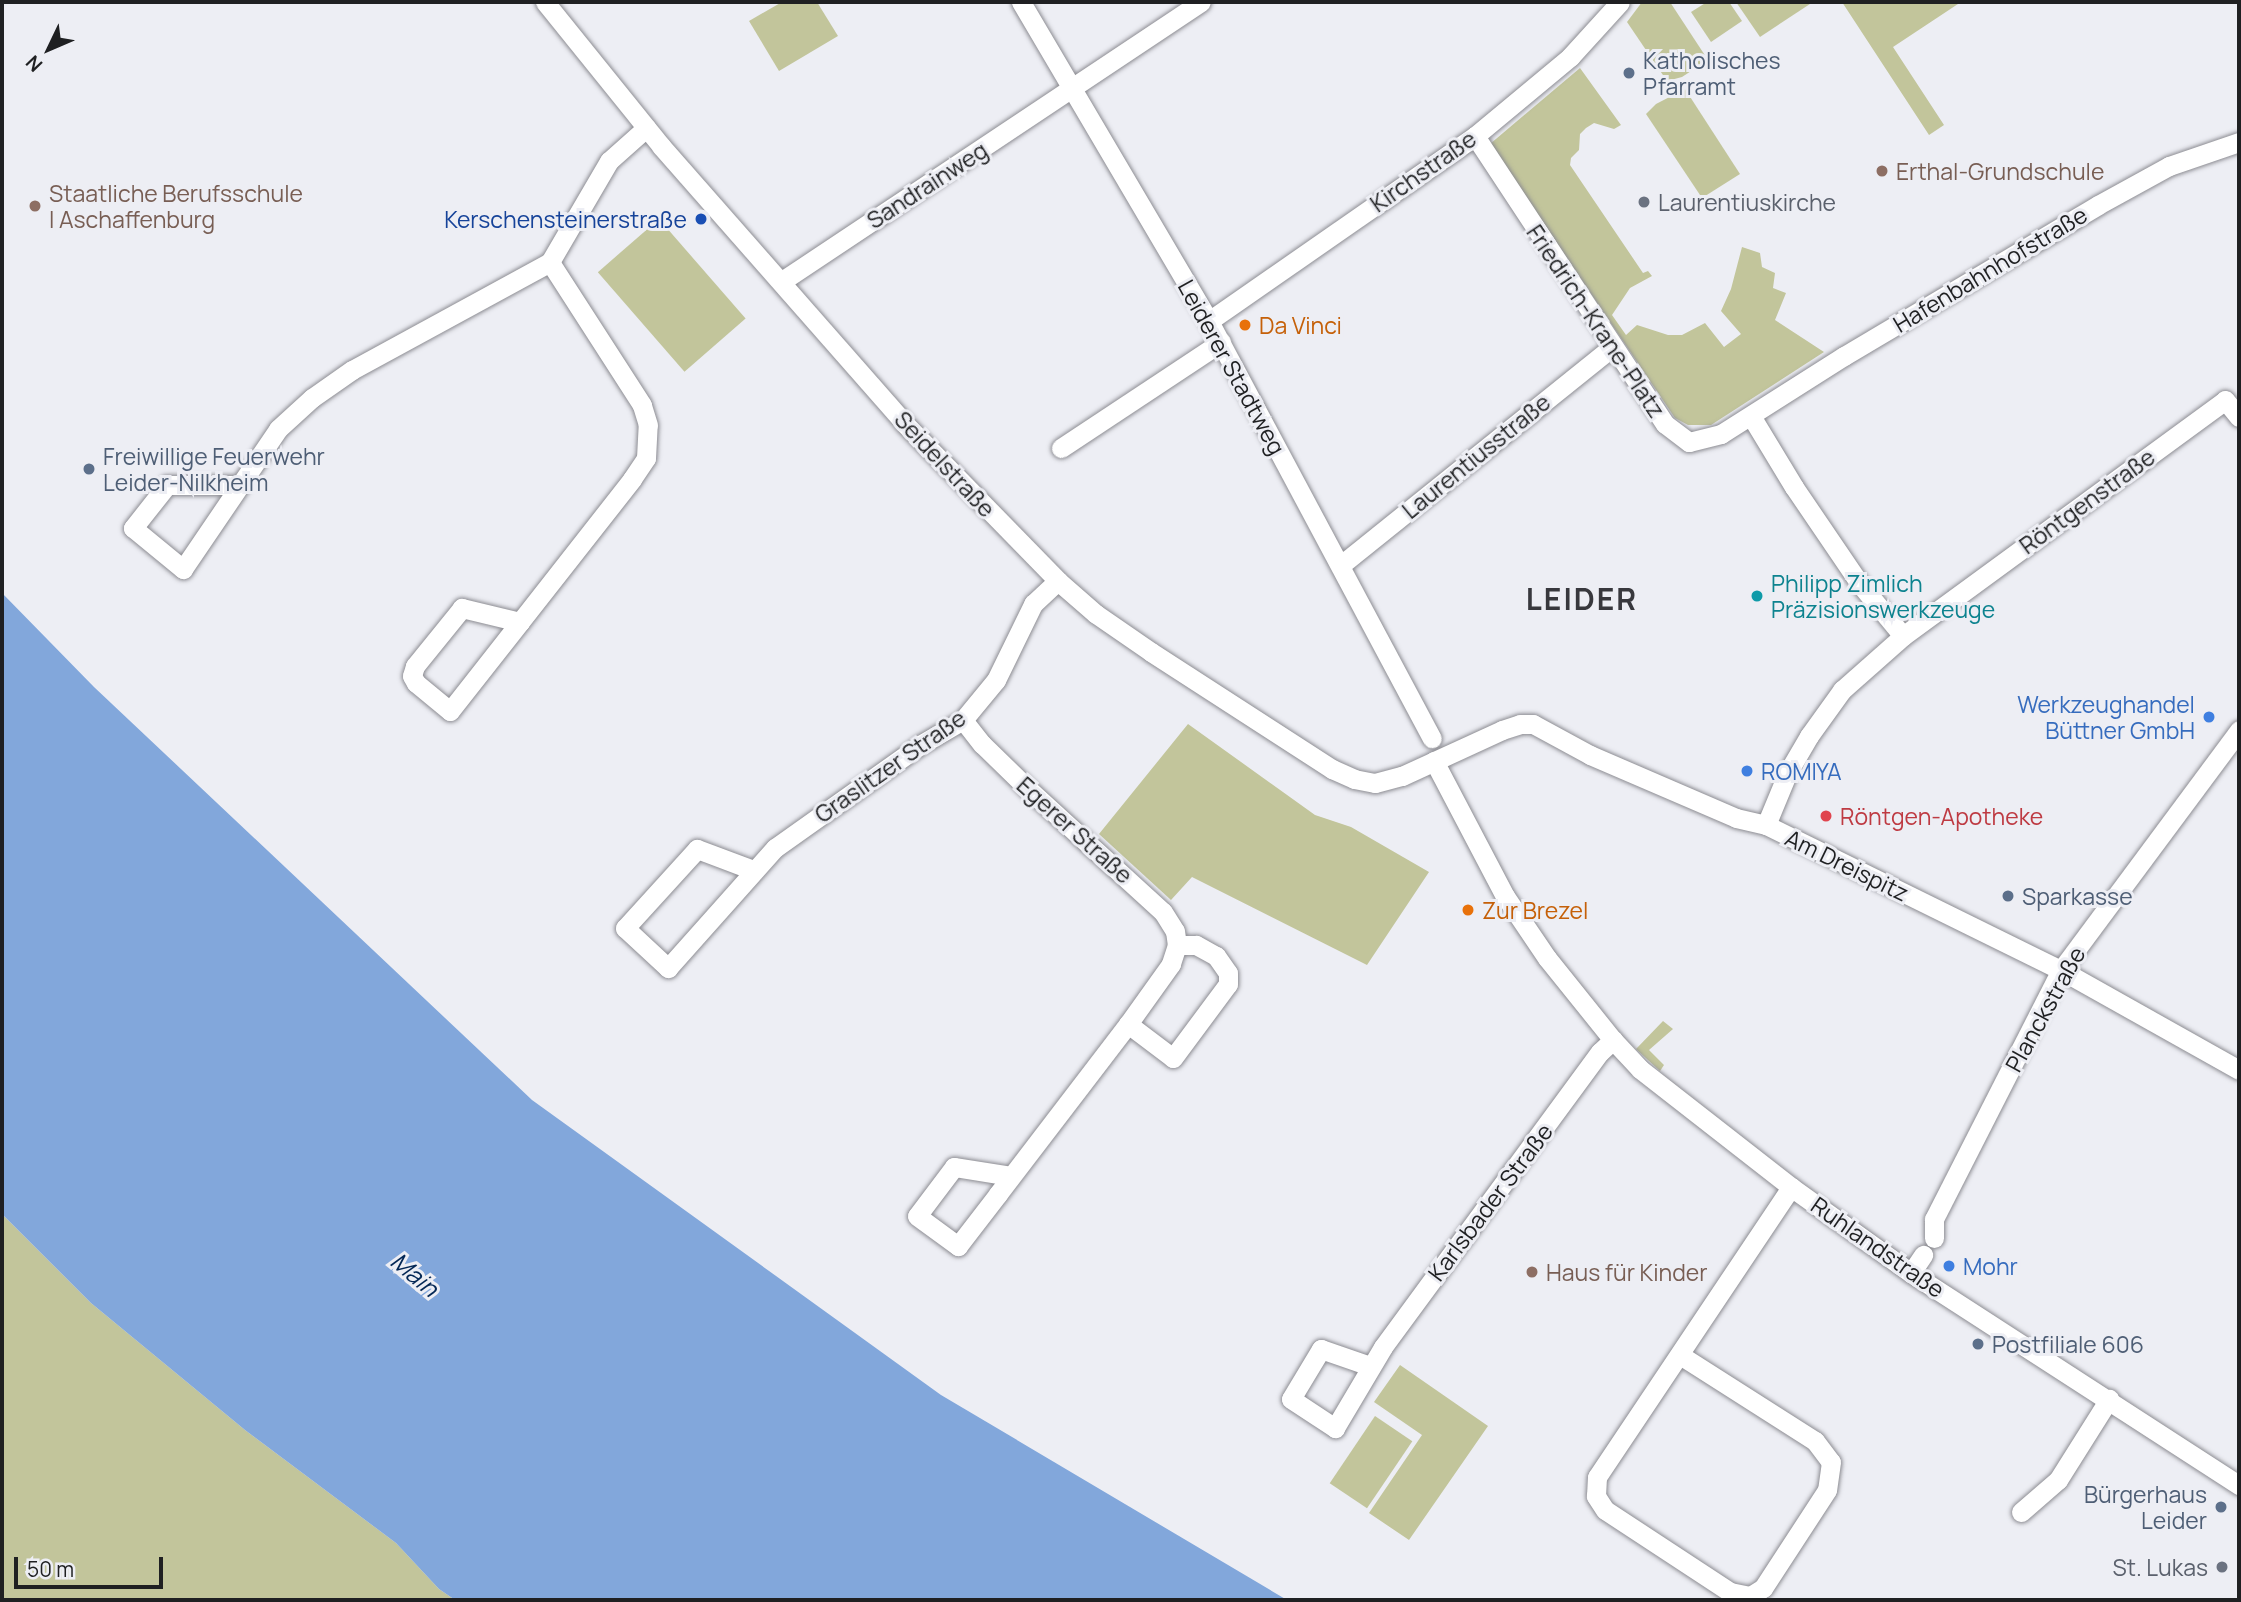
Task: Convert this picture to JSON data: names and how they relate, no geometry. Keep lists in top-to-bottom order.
{
  "streets": {
    "street": [
      "Kirchstraße",
      "Sandrainweg",
      "Hafenbahnhofstraße",
      "Friedrich-Krane-Platz",
      "Leiderer Stadtweg",
      "Laurentiusstraße",
      "Seidelstraße",
      "Röntgenstraße",
      "Graslitzer Straße",
      "Egerer Straße",
      "Am Dreispitz",
      "Planckstraße",
      "Karlsbader Straße",
      "Ruhlandstraße"
    ]
  },
  "crossings": [
    ["Kirchstraße", "Friedrich-Krane-Platz"],
    ["Kirchstraße", "Leiderer Stadtweg"],
    ["Sandrainweg", "Leiderer Stadtweg"],
    ["Sandrainweg", "Seidelstraße"],
    ["Hafenbahnhofstraße", "Friedrich-Krane-Platz"],
    ["Friedrich-Krane-Platz", "Laurentiusstraße"],
    ["Leiderer Stadtweg", "Laurentiusstraße"],
    ["Seidelstraße", "Graslitzer Straße"],
    ["Seidelstraße", "Am Dreispitz"],
    ["Röntgenstraße", "Am Dreispitz"],
    ["Graslitzer Straße", "Egerer Straße"],
    ["Am Dreispitz", "Planckstraße"],
    ["Karlsbader Straße", "Ruhlandstraße"]
  ],
  "districts": ["LEIDER"],
  "water": ["Main"],
  "places": [
    "Katholisches Pfarramt",
    "Erthal-Grundschule",
    "Laurentiuskirche",
    "Staatliche Berufsschule I Aschaffenburg",
    "Kerschensteinerstraße",
    "Da Vinci",
    "Freiwillige Feuerwehr Leider-Nilkheim",
    "Philipp Zimlich Präzisionswerkzeuge",
    "Werkzeughandel Büttner GmbH",
    "ROMIYA",
    "Röntgen-Apotheke",
    "Sparkasse",
    "Zur Brezel",
    "Mohr",
    "Haus für Kinder",
    "Postfiliale 606",
    "Bürgerhaus Leider",
    "St. Lukas"
  ],
  "scale_bar": "50 m",
  "north": "bottom left"
}
